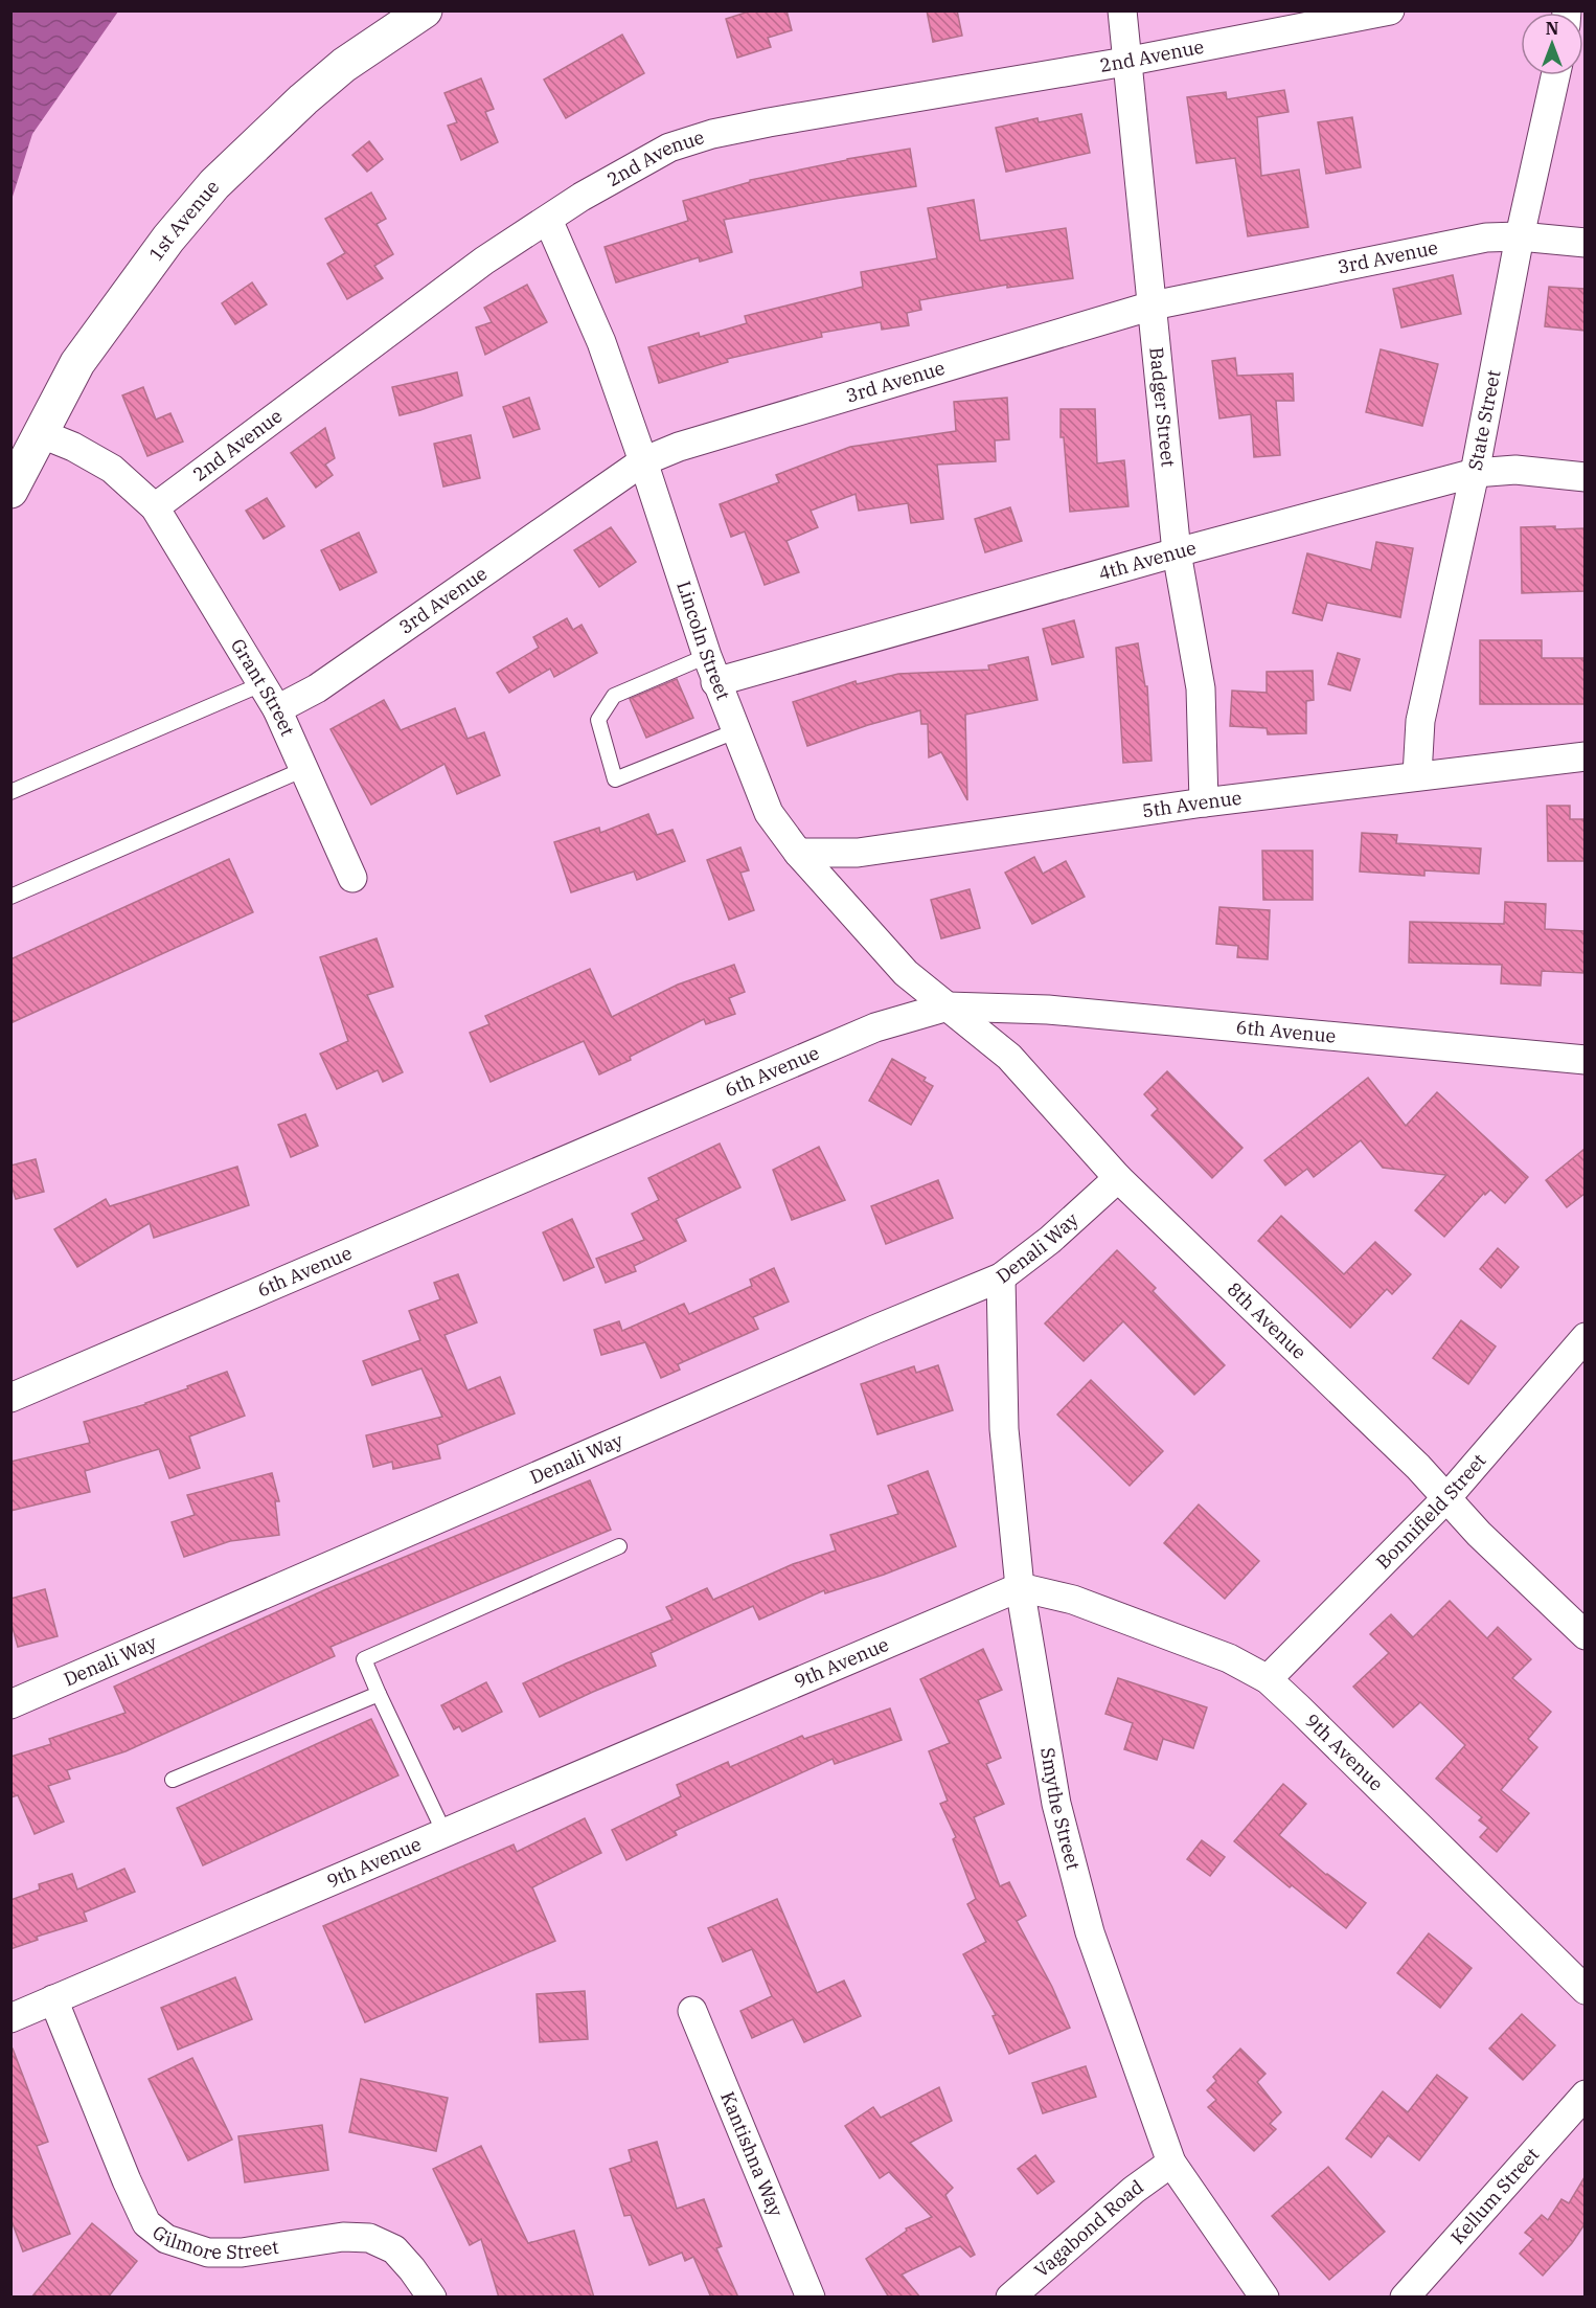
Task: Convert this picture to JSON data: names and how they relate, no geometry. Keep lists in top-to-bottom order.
{
  "streets": {
    "street": [
      "2nd Avenue",
      "1st Avenue",
      "3rd Avenue",
      "Badger Street",
      "State Street",
      "4th Avenue",
      "Lincoln Street",
      "Grant Street",
      "5th Avenue",
      "6th Avenue",
      "Denali Way",
      "8th Avenue",
      "Bonnifield Street",
      "9th Avenue",
      "Smythe Street",
      "Kantishna Way",
      "Kellum Street",
      "Vagabond Road",
      "Gilmore Street"
    ]
  },
  "crossings": [
    ["2nd Avenue", "Badger Street"],
    ["2nd Avenue", "Lincoln Street"],
    ["2nd Avenue", "Grant Street"],
    ["3rd Avenue", "Badger Street"],
    ["3rd Avenue", "State Street"],
    ["3rd Avenue", "Lincoln Street"],
    ["3rd Avenue", "Grant Street"],
    ["Badger Street", "4th Avenue"],
    ["Badger Street", "5th Avenue"],
    ["State Street", "4th Avenue"],
    ["State Street", "5th Avenue"],
    ["4th Avenue", "Lincoln Street"],
    ["Lincoln Street", "5th Avenue"],
    ["Lincoln Street", "6th Avenue"],
    ["Lincoln Street", "8th Avenue"],
    ["6th Avenue", "8th Avenue"],
    ["Denali Way", "8th Avenue"],
    ["Denali Way", "Smythe Street"],
    ["8th Avenue", "Bonnifield Street"],
    ["Bonnifield Street", "9th Avenue"],
    ["9th Avenue", "Smythe Street"],
    ["9th Avenue", "Gilmore Street"],
    ["Smythe Street", "Vagabond Road"]
  ],
  "north": "top"
}
